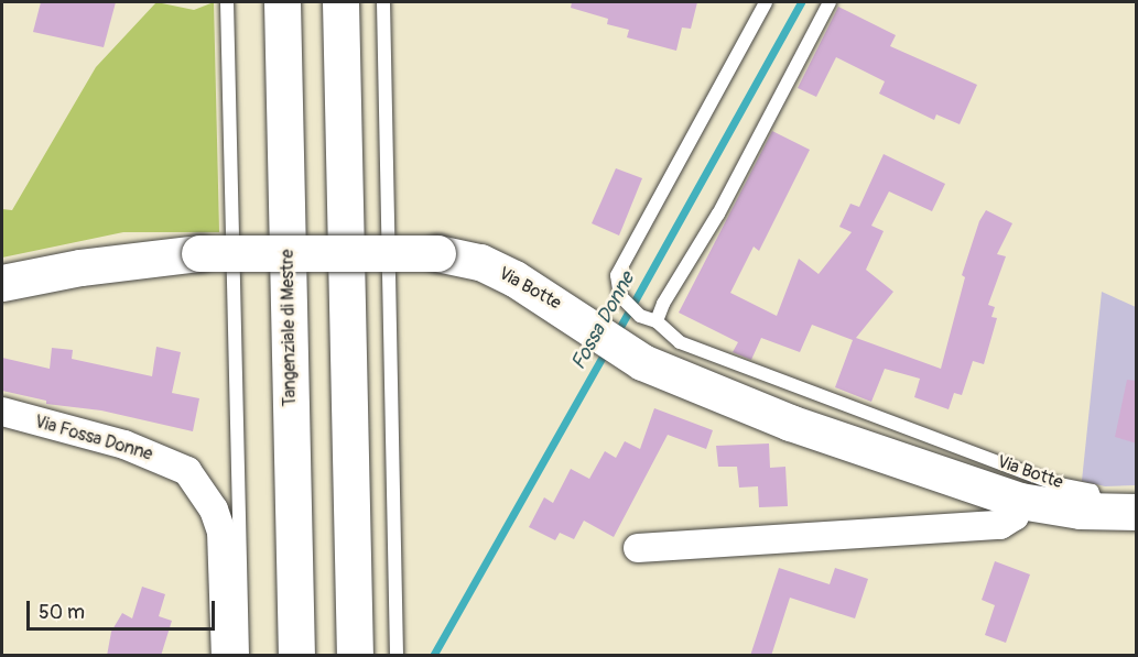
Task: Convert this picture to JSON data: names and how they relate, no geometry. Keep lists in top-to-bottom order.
{
  "streets": {
    "main road": ["Via Botte", "Tangenziale di Mestre"],
    "street": ["Via Fossa Donne"]
  },
  "water": ["Fossa Donne"],
  "scale_bar": "50 m"
}
